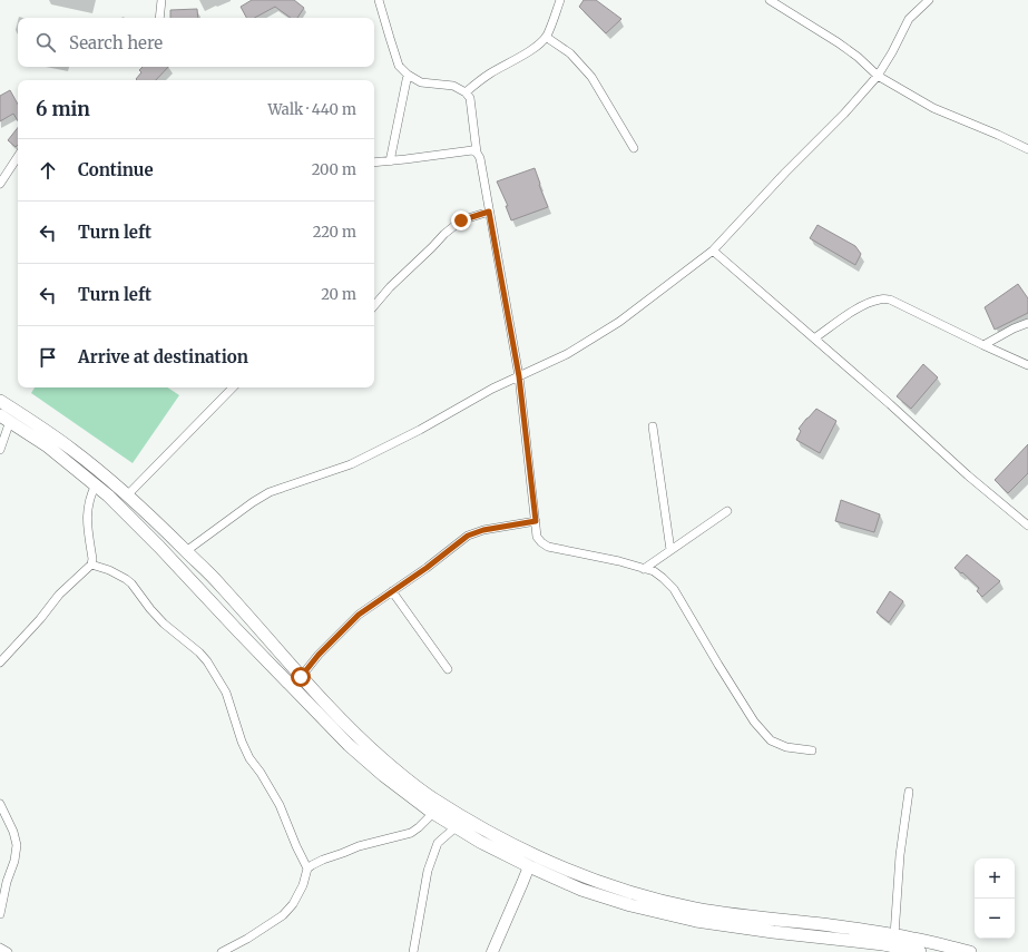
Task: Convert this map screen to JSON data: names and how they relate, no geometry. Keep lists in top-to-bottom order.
{
  "page": {
    "search": "Search here",
    "heading": ["6 min", "Walk · 440 m"],
    "list": [
      ["Continue", "200 m"],
      ["Turn left", "220 m"],
      ["Turn left", "20 m"],
      "Arrive at destination"
    ],
    "map_buttons": ["+", "−"]
  }
}
